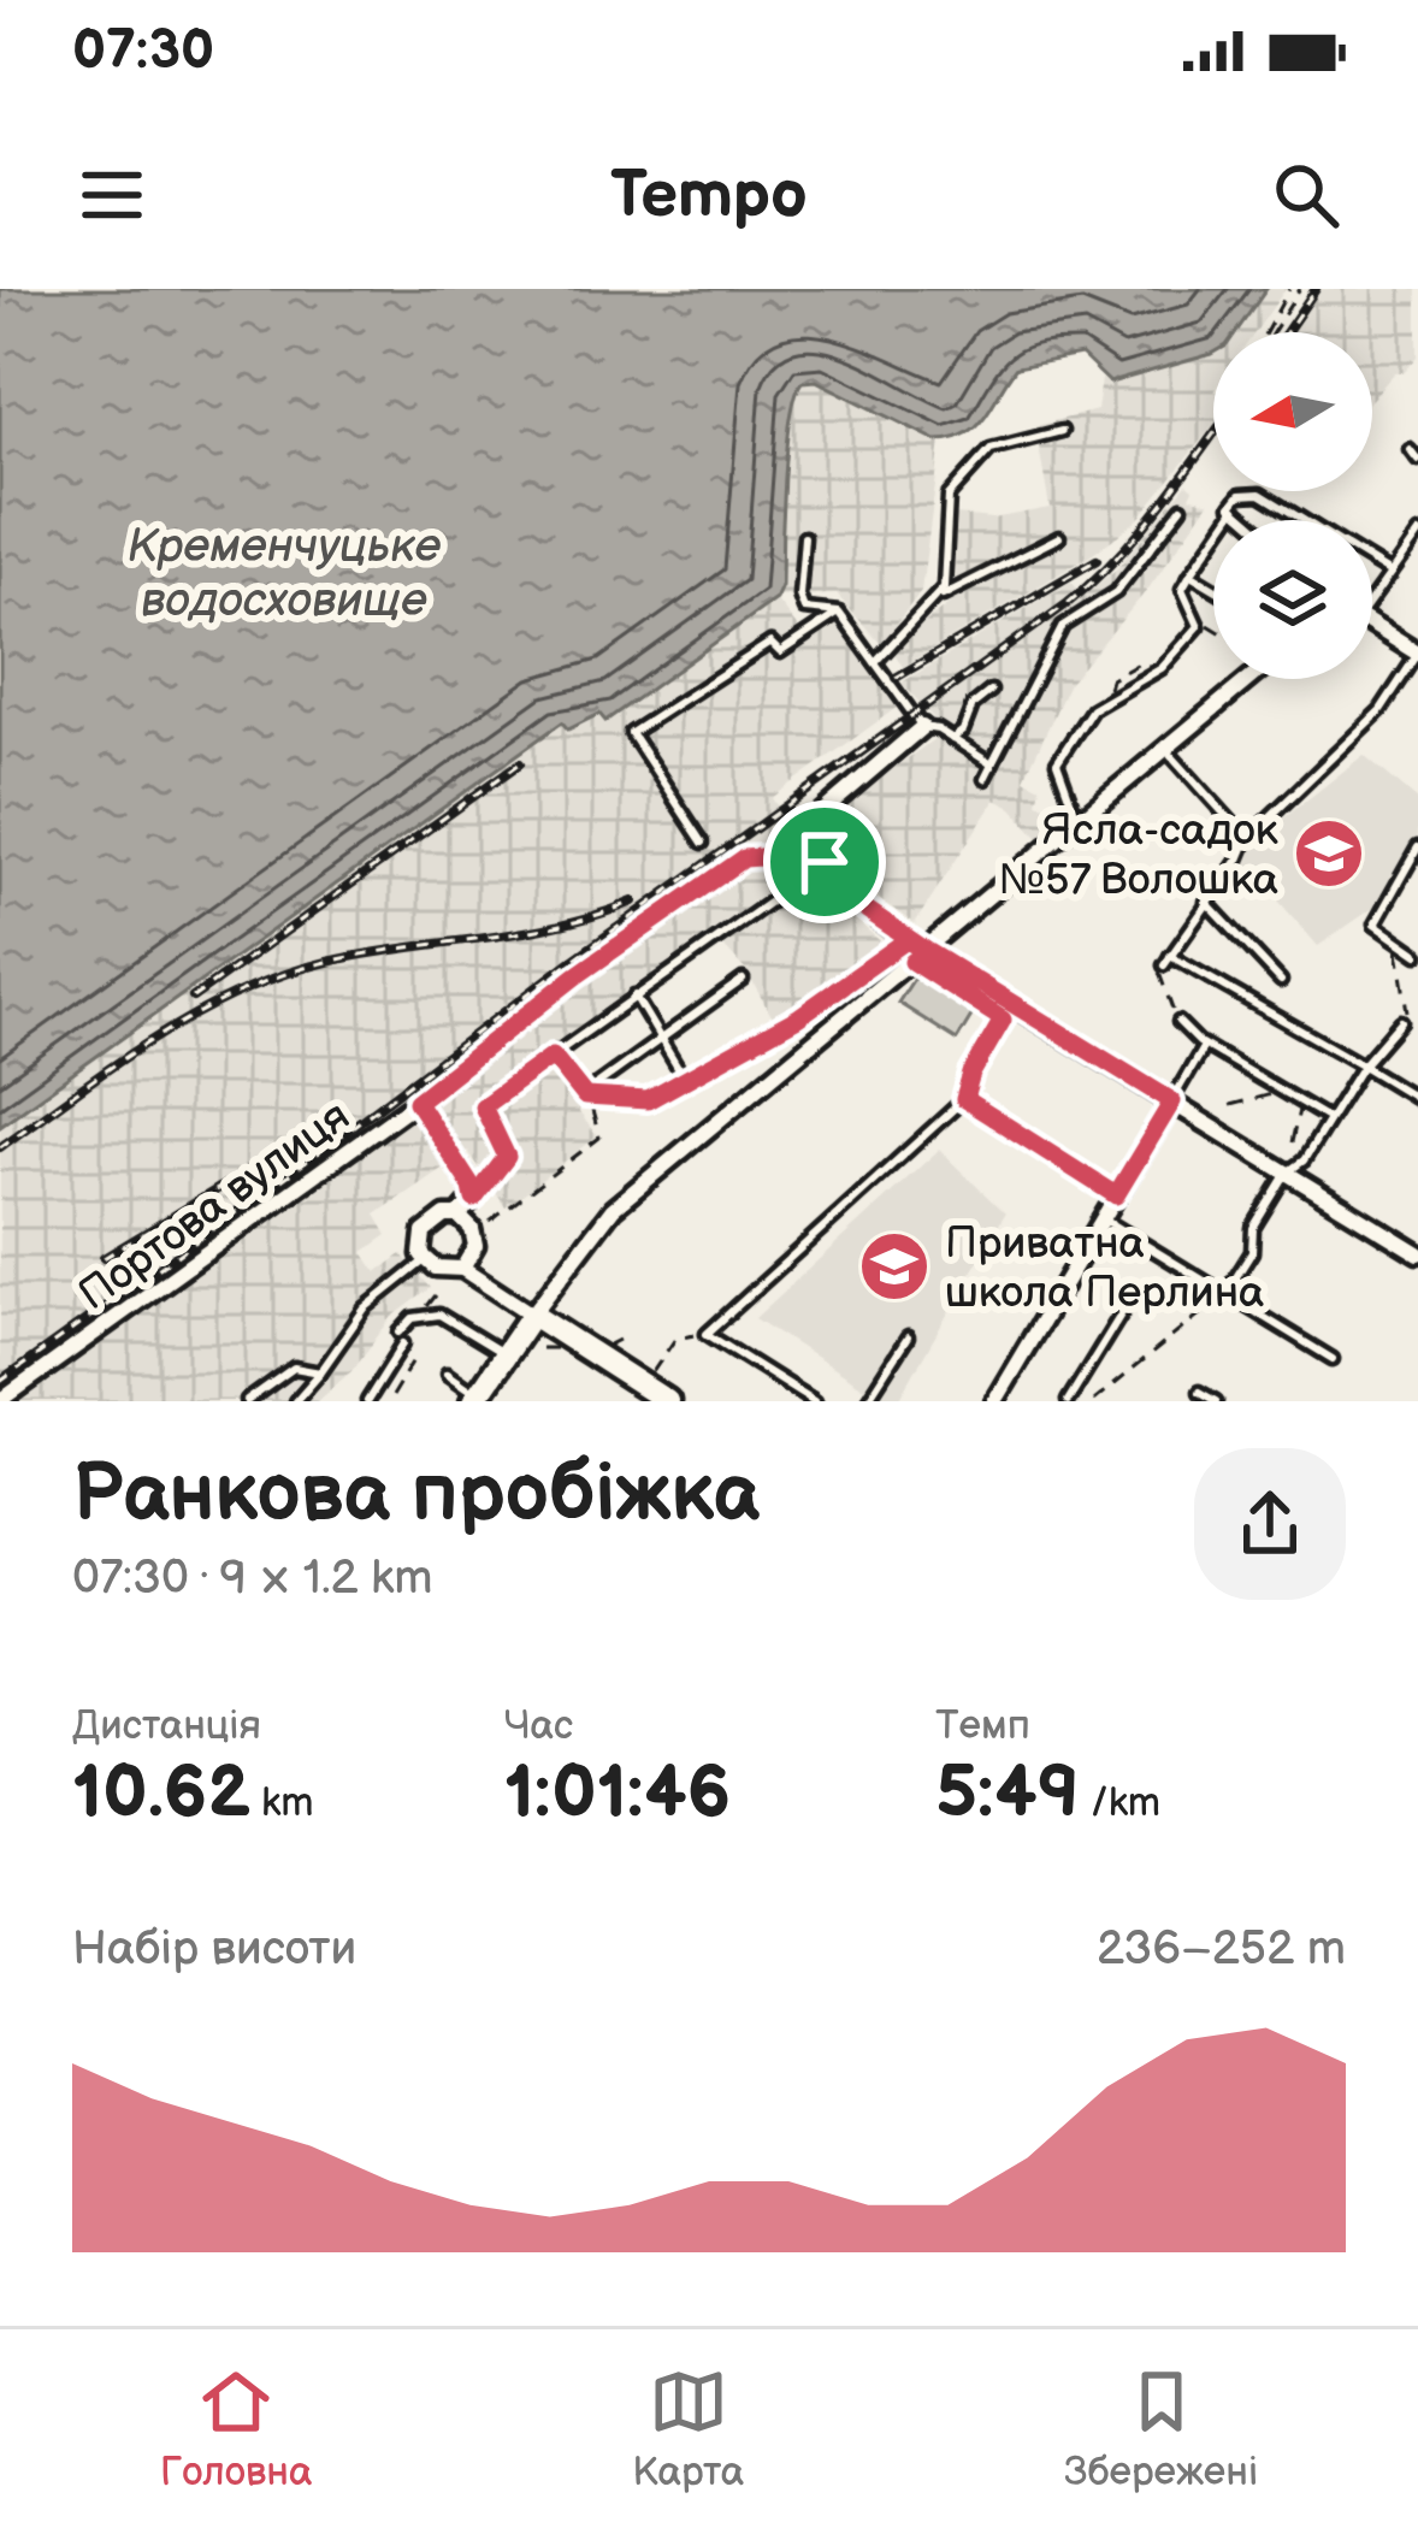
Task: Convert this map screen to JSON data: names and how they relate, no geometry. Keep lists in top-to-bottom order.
{
  "streets": {
    "street": ["Портова вулиця"]
  },
  "water": ["Кременчуцьке водосховище"],
  "places": {
    "school or university": ["Ясла-садок №57 Волошка", "Приватна школа Перлина"]
  },
  "north": "left",
  "page": {
    "status": "07:30",
    "header": "Tempo",
    "heading": ["Ранкова пробіжка", "07:30 · 9 × 1.2 km"],
    "stats": [
      ["Дистанція", "10.62 km"],
      ["Час", "1:01:46"],
      ["Темп", "5:49 /km"]
    ],
    "chart": ["Набір висоти", "236–252 m"],
    "tabs": ["Головна", "Карта", "Збережені"]
  }
}
